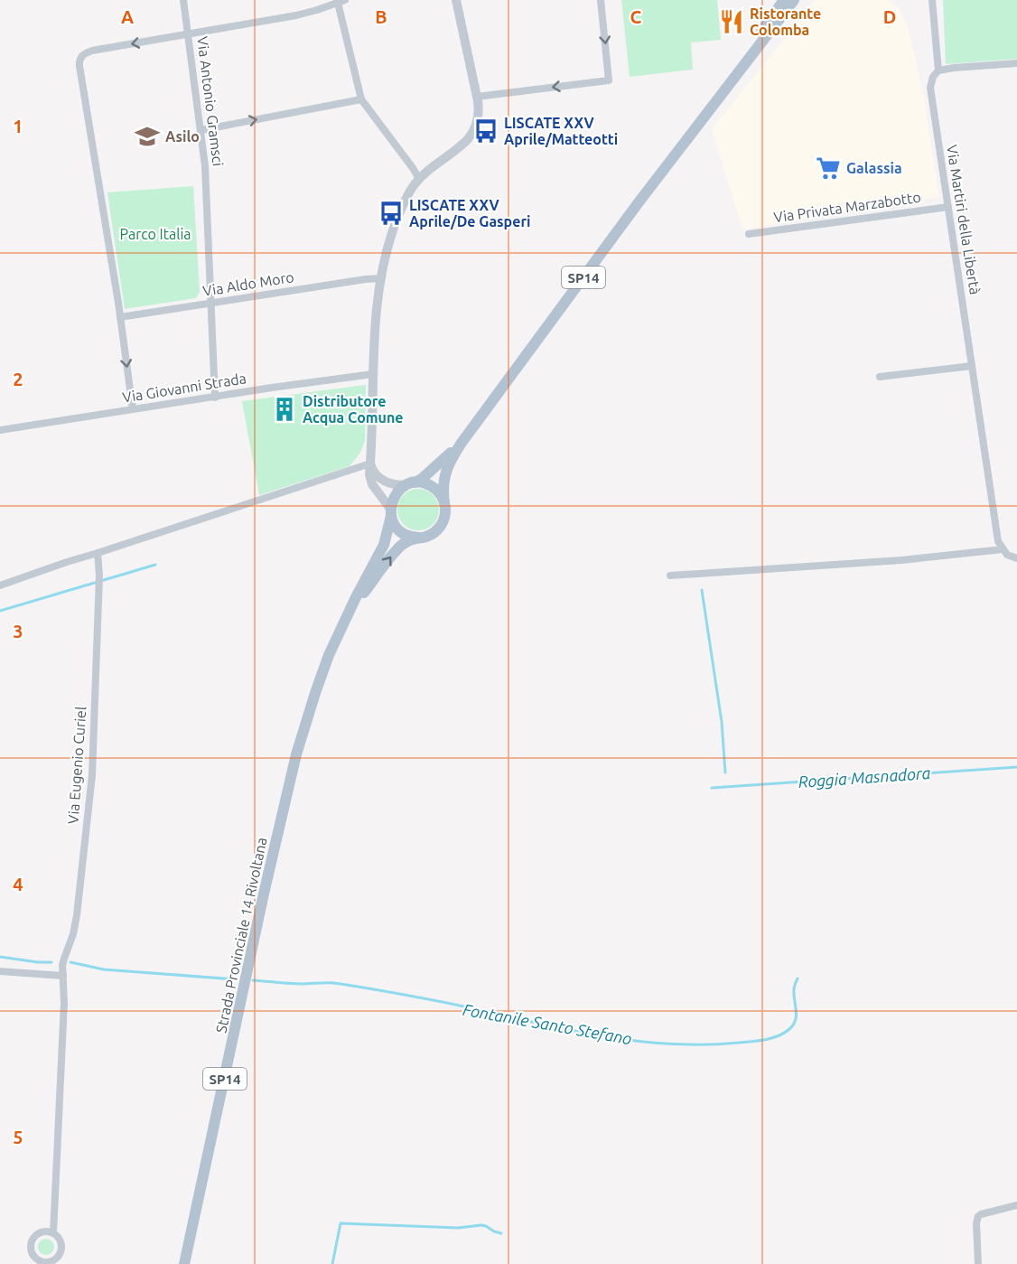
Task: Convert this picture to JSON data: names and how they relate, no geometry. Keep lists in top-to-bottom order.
{
  "streets": {
    "main road": ["SP14", "Strada Provinciale 14 Rivoltana"],
    "street": [
      "Via Antonio Gramsci",
      "Via Privata Marzabotto",
      "Via Martiri della Libertà",
      "Via Aldo Moro",
      "Via Giovanni Strada",
      "Via Eugenio Curiel"
    ]
  },
  "crossings": [
    ["Via Antonio Gramsci", "Via Aldo Moro"],
    ["Via Antonio Gramsci", "Via Giovanni Strada"],
    ["Via Privata Marzabotto", "Via Martiri della Libertà"]
  ],
  "water": ["Roggia Masnadora", "Fontanile Santo Stefano"],
  "parks": ["Parco Italia"],
  "places": {
    "restaurant": ["Ristorante Colomba"],
    "bus stop": ["LISCATE XXV Aprile/Matteotti", "LISCATE XXV Aprile/De Gasperi"],
    "school or university": ["Asilo"],
    "supermarket": ["Galassia"],
    "building": ["Distributore Acqua Comune"]
  },
  "grid": {
    "columns": [
      "A",
      "B",
      "C",
      "D"
    ],
    "rows": [
      "1",
      "2",
      "3",
      "4",
      "5"
    ]
  }
}
